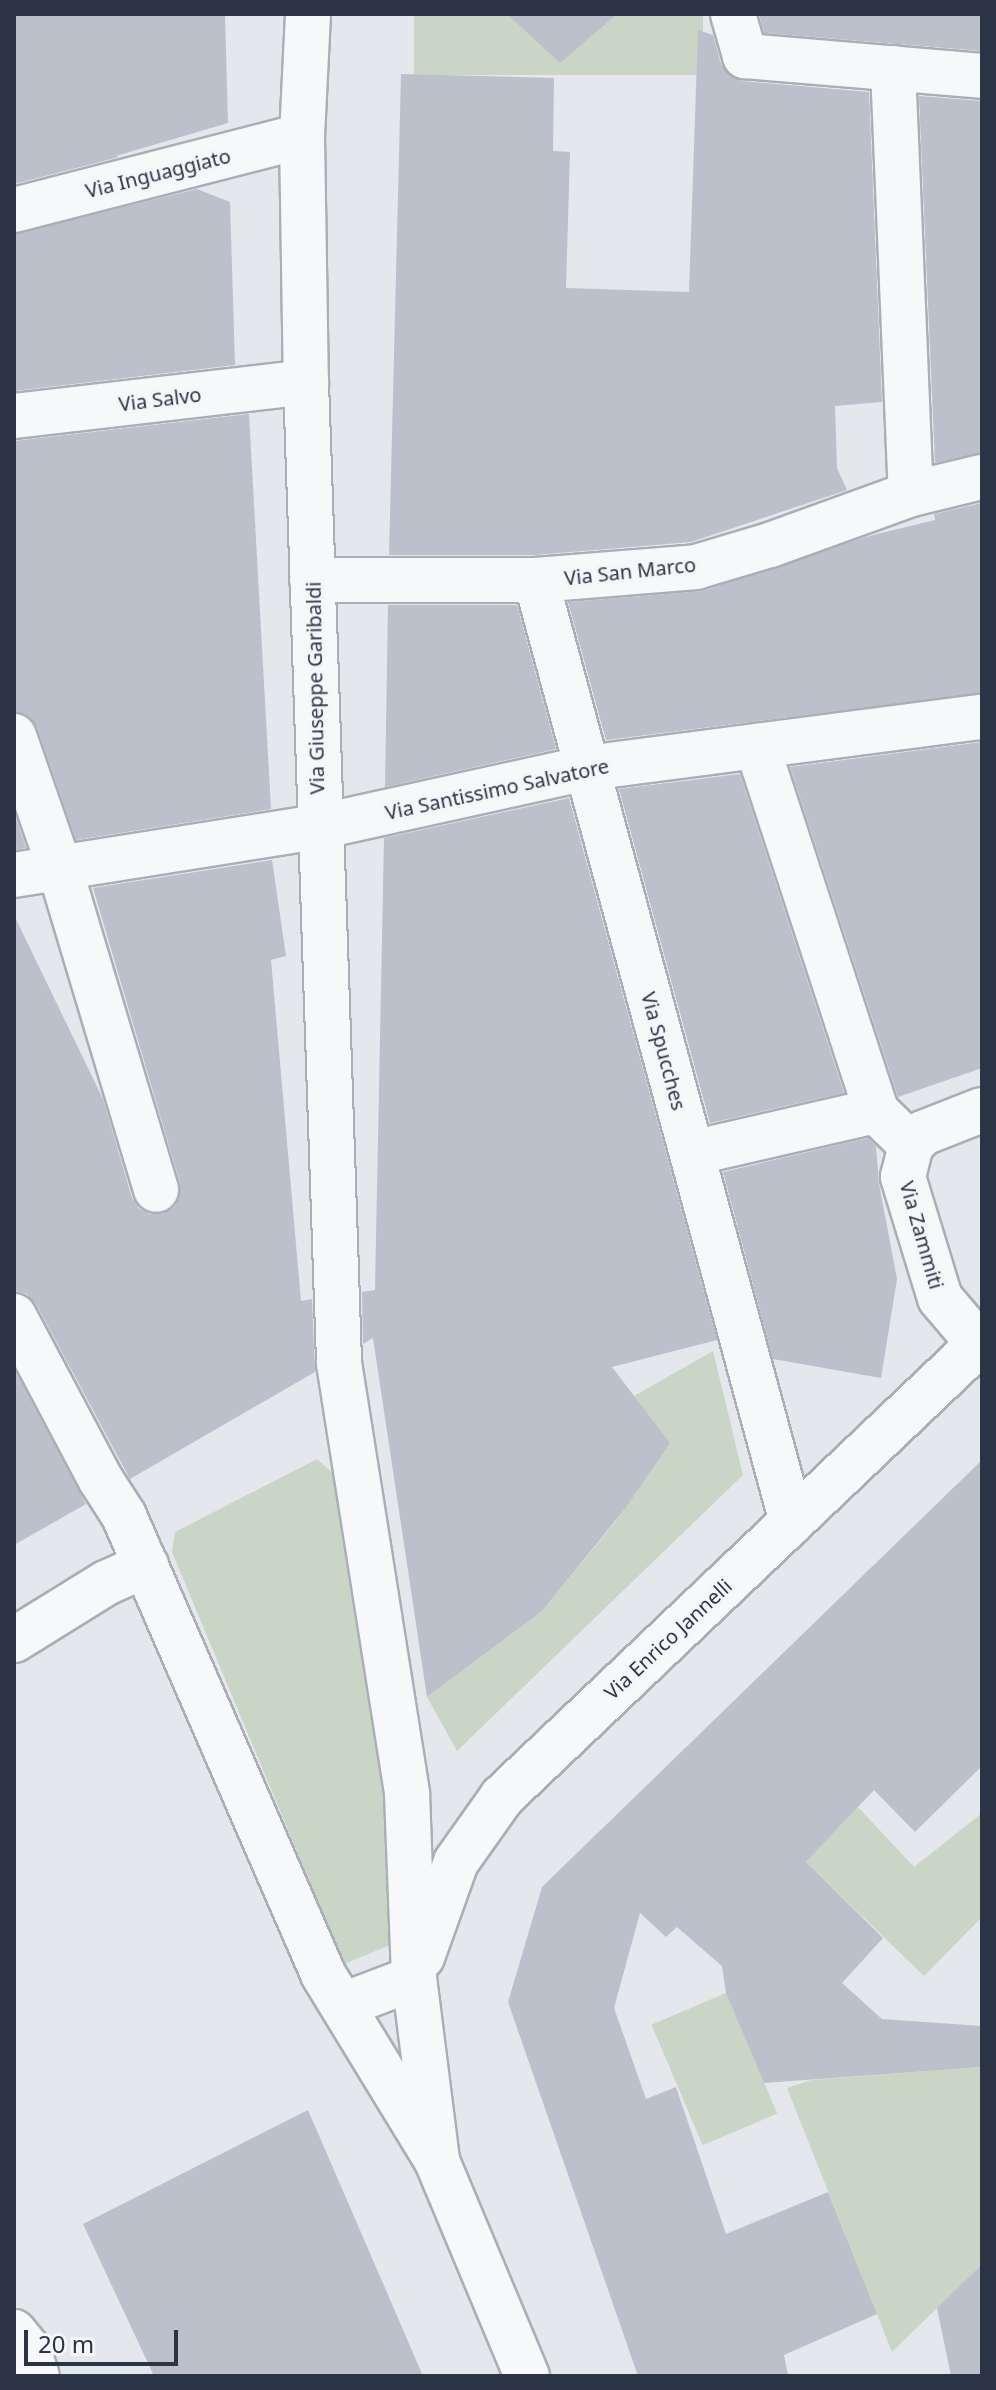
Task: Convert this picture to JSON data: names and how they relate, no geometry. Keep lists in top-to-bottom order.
{
  "streets": {
    "street": [
      "Via Inguaggiato",
      "Via Salvo",
      "Via San Marco",
      "Via Giuseppe Garibaldi",
      "Via Santissimo Salvatore",
      "Via Spucches",
      "Via Zammiti",
      "Via Enrico Jannelli"
    ]
  },
  "crossings": [
    ["Via Inguaggiato", "Via Giuseppe Garibaldi"],
    ["Via Salvo", "Via Giuseppe Garibaldi"],
    ["Via San Marco", "Via Giuseppe Garibaldi"],
    ["Via San Marco", "Via Spucches"],
    ["Via Giuseppe Garibaldi", "Via Santissimo Salvatore"],
    ["Via Giuseppe Garibaldi", "Via Enrico Jannelli"],
    ["Via Santissimo Salvatore", "Via Spucches"],
    ["Via Spucches", "Via Enrico Jannelli"],
    ["Via Zammiti", "Via Enrico Jannelli"]
  ],
  "scale_bar": "20 m"
}
